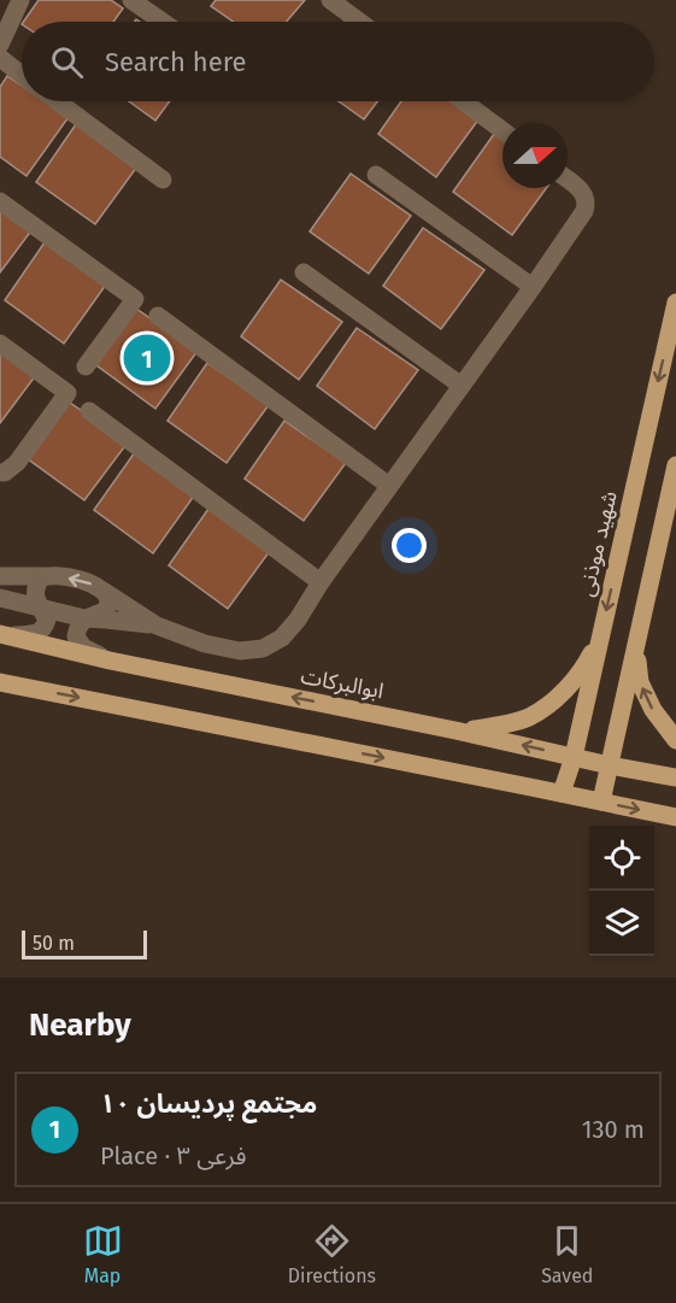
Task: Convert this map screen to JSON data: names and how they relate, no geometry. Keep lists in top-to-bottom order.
{
  "streets": {
    "main road": ["شهید موذنی", "ابوالبرکات"]
  },
  "crossings": [
    ["شهید موذنی", "ابوالبرکات"]
  ],
  "scale_bar": "50 m",
  "north": "right",
  "page": {
    "search": "Search here",
    "pins": "1",
    "scale": "50 m",
    "heading": "Nearby",
    "list": [
      {
        "mark": "1",
        "name": "مجتمع پردیسان ۱۰",
        "note": "Place · فرعی ۳",
        "value": "130 m"
      }
    ],
    "nav": ["Map", "Directions", "Saved"]
  }
}
